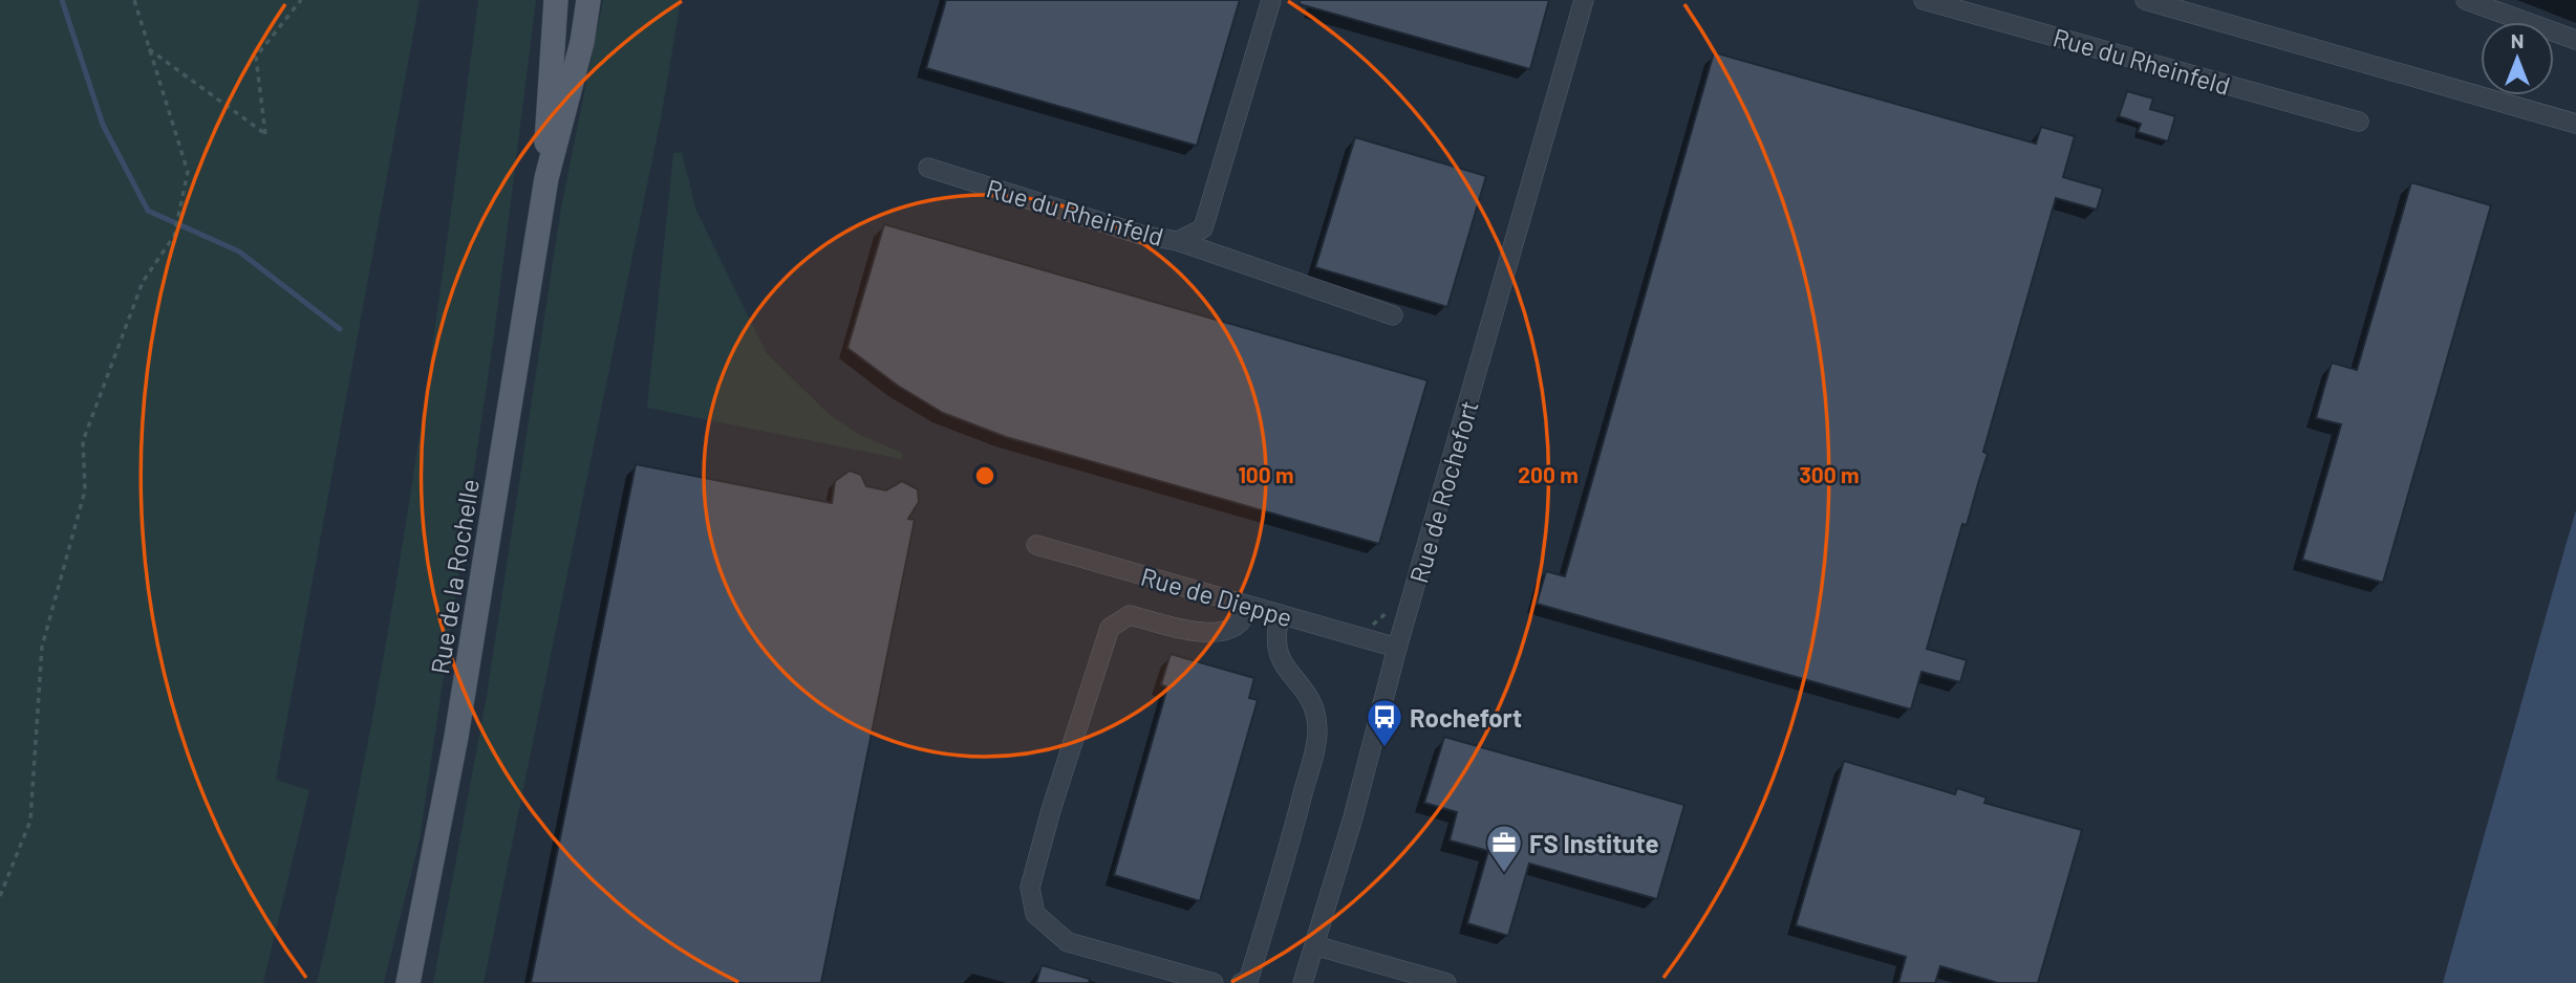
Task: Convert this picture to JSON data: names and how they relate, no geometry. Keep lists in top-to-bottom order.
{
  "streets": {
    "main road": ["Rue de la Rochelle"],
    "street": ["Rue du Rheinfeld", "Rue de Rochefort", "Rue de Dieppe"]
  },
  "crossings": [
    ["Rue de Rochefort", "Rue de Dieppe"]
  ],
  "places": {
    "bus stop": ["Rochefort"],
    "office": ["FS Institute"]
  },
  "north": "top",
  "rings": ["100 m", "200 m", "300 m"]
}
